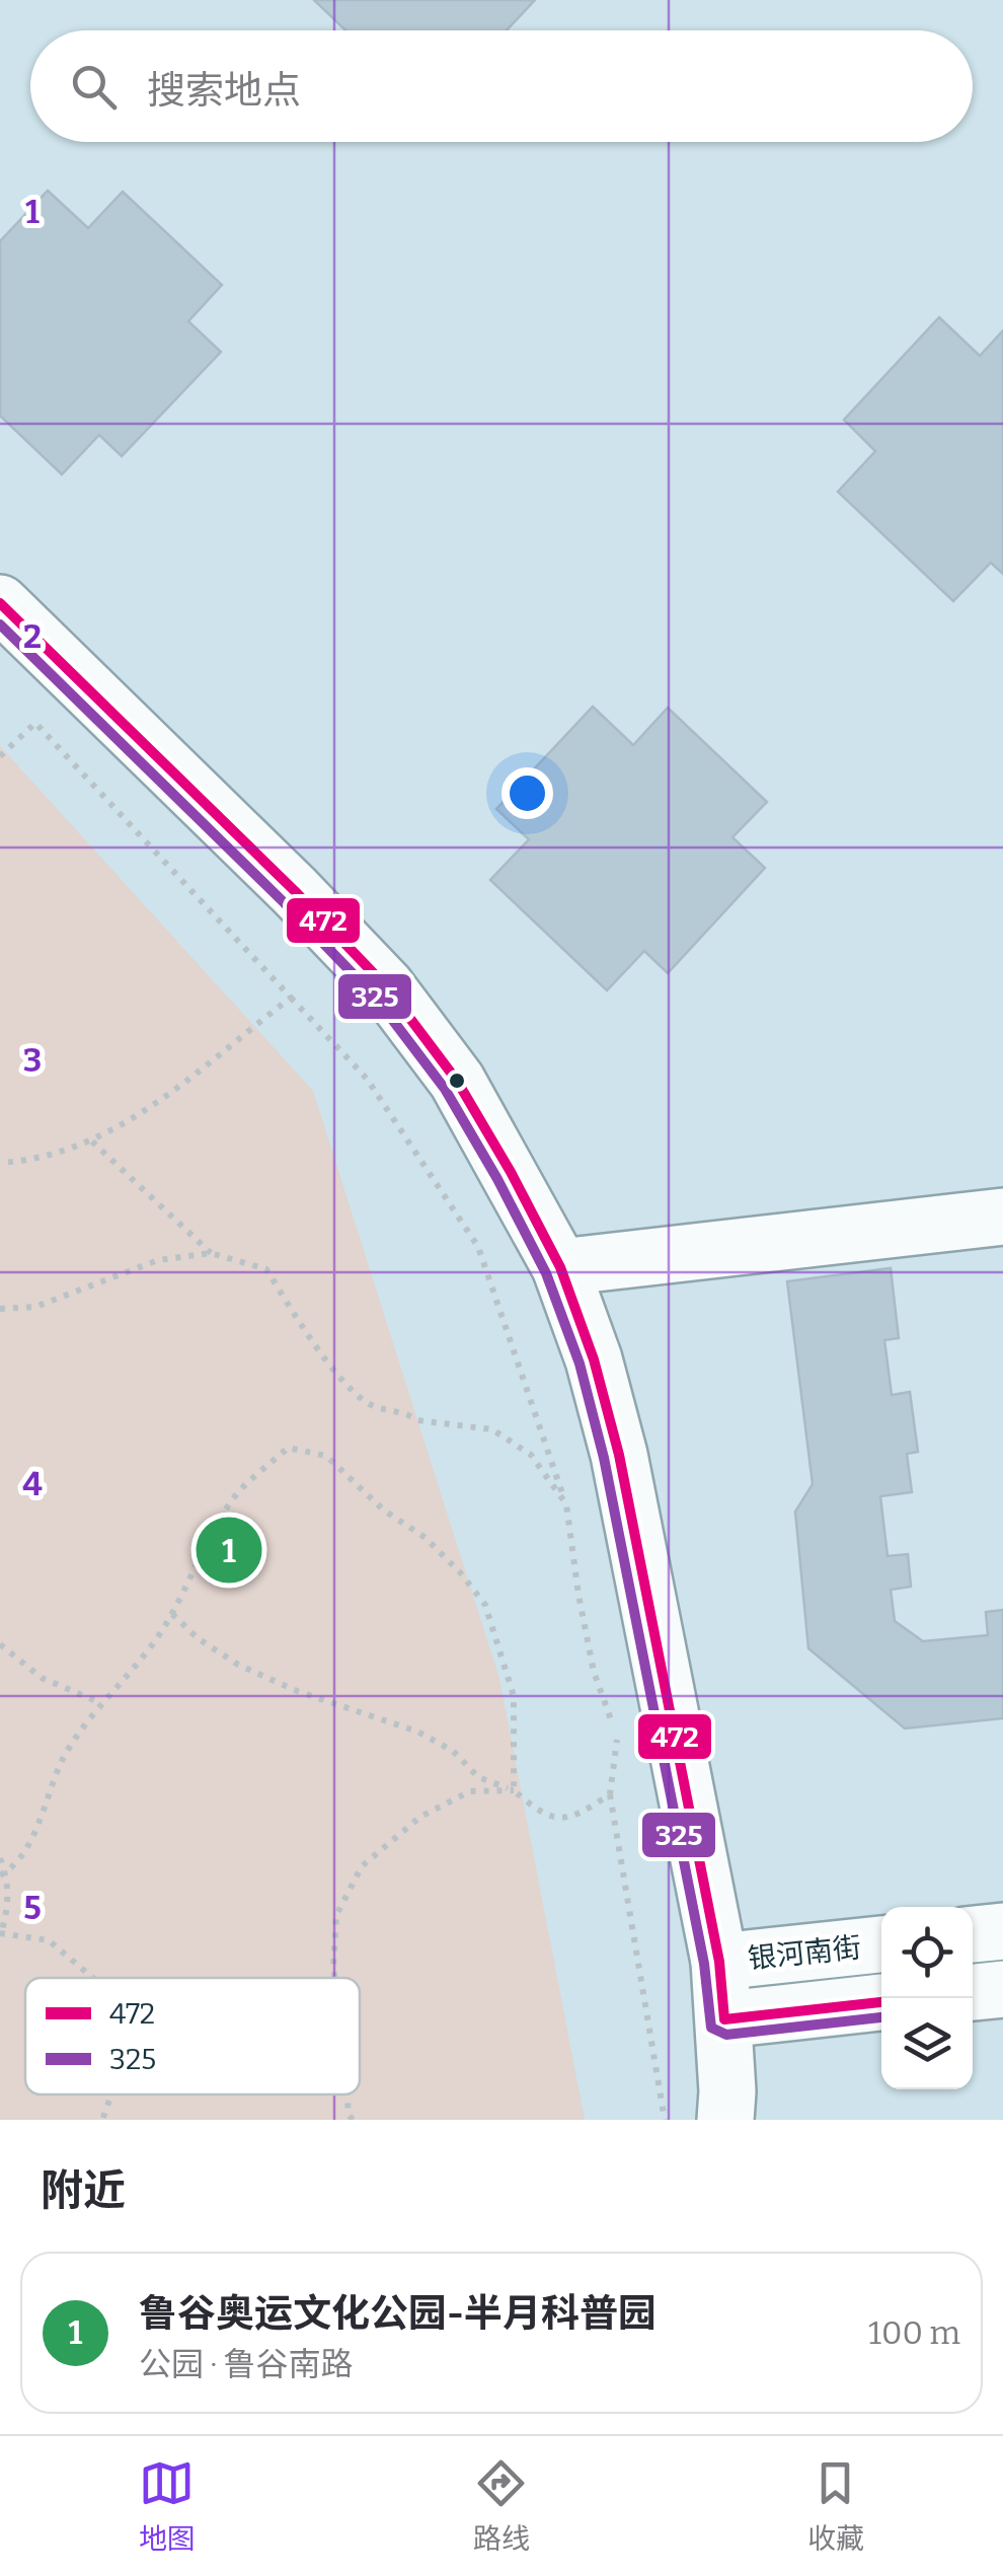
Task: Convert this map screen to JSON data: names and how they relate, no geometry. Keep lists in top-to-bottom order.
{
  "streets": {
    "street": ["银河南街"]
  },
  "lines": ["transit line 472", "transit line 325"],
  "legend": ["472", "325"],
  "page": {
    "search": "搜索地点",
    "pins": "1",
    "heading": "附近",
    "list": [
      {
        "mark": "1",
        "name": "鲁谷奥运文化公园-半月科普园",
        "note": "公园 · 鲁谷南路",
        "value": "100 m"
      }
    ],
    "nav": ["地图", "路线", "收藏"]
  },
  "grid": {
    "rows": [
      "1",
      "2",
      "3",
      "4",
      "5"
    ]
  }
}
